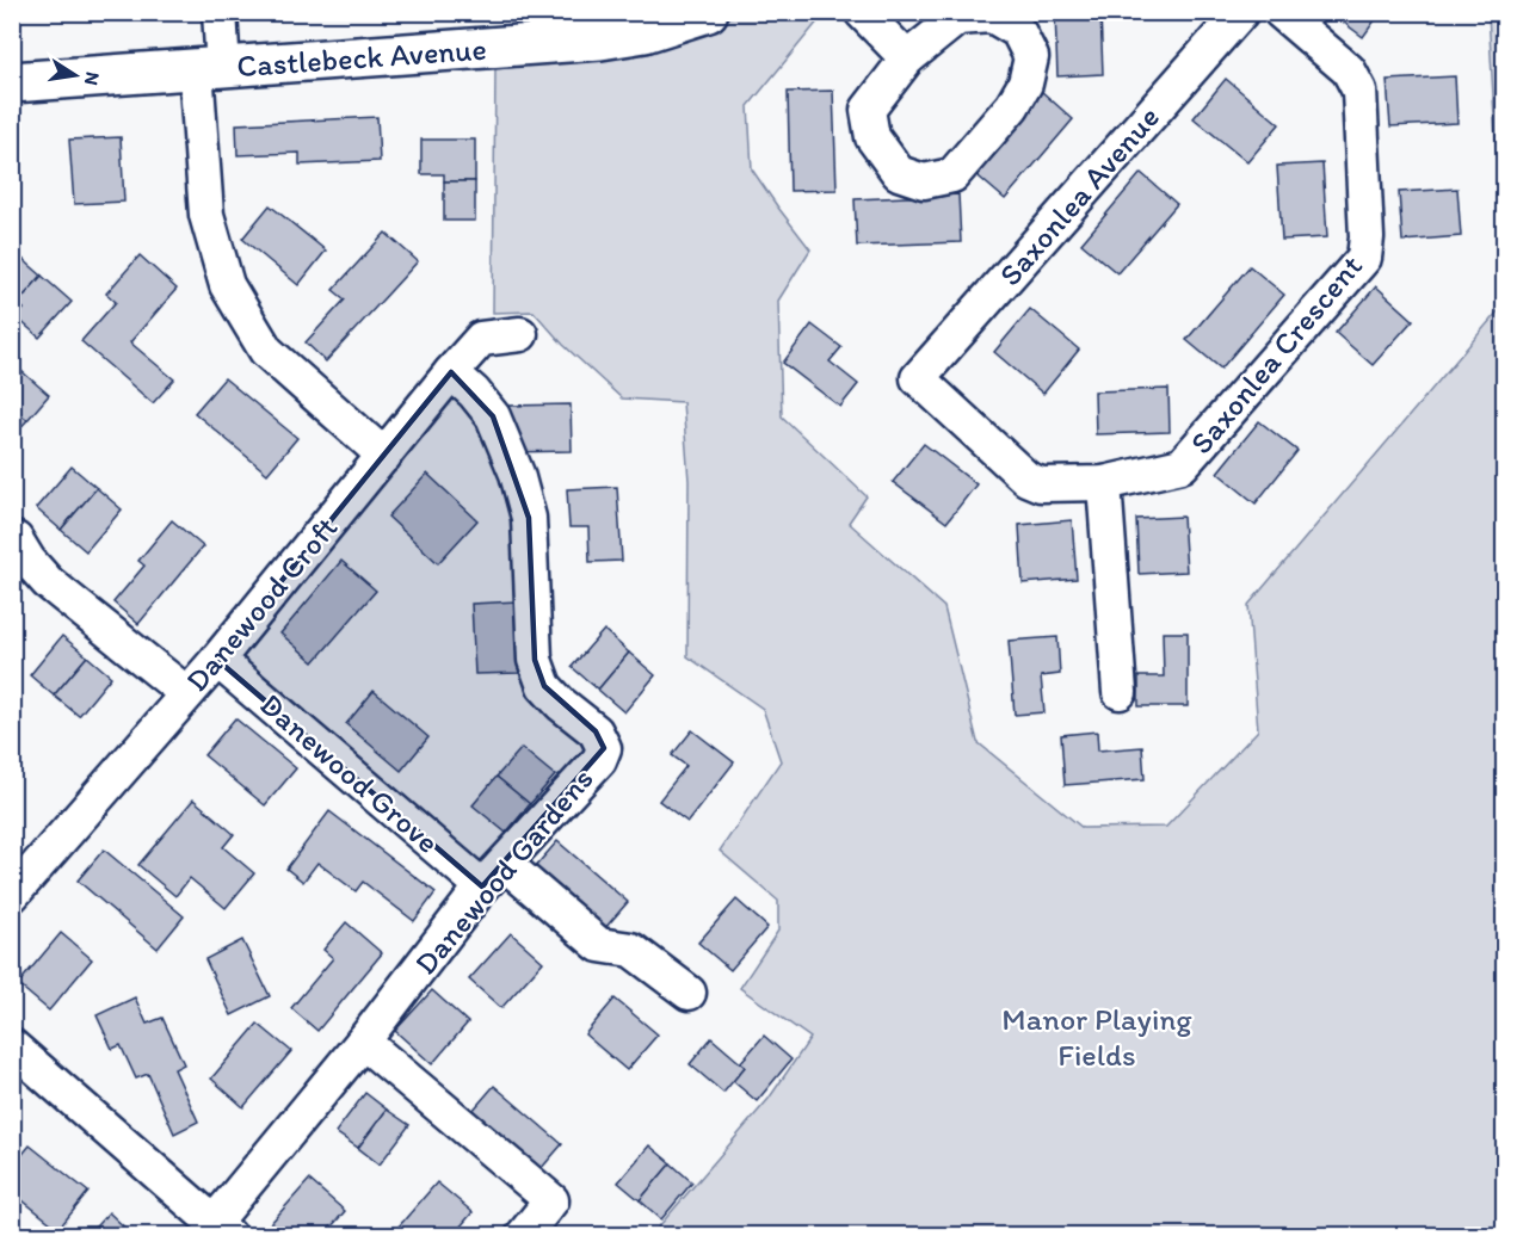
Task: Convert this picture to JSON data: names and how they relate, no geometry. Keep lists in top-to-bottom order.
{
  "streets": {
    "street": [
      "Castlebeck Avenue",
      "Saxonlea Avenue",
      "Saxonlea Crescent",
      "Danewood Croft",
      "Danewood Grove",
      "Danewood Gardens"
    ]
  },
  "crossings": [
    ["Saxonlea Avenue", "Saxonlea Crescent"],
    ["Danewood Croft", "Danewood Grove"],
    ["Danewood Croft", "Danewood Gardens"],
    ["Danewood Grove", "Danewood Gardens"]
  ],
  "parks": ["Manor Playing Fields"],
  "north": "right"
}
